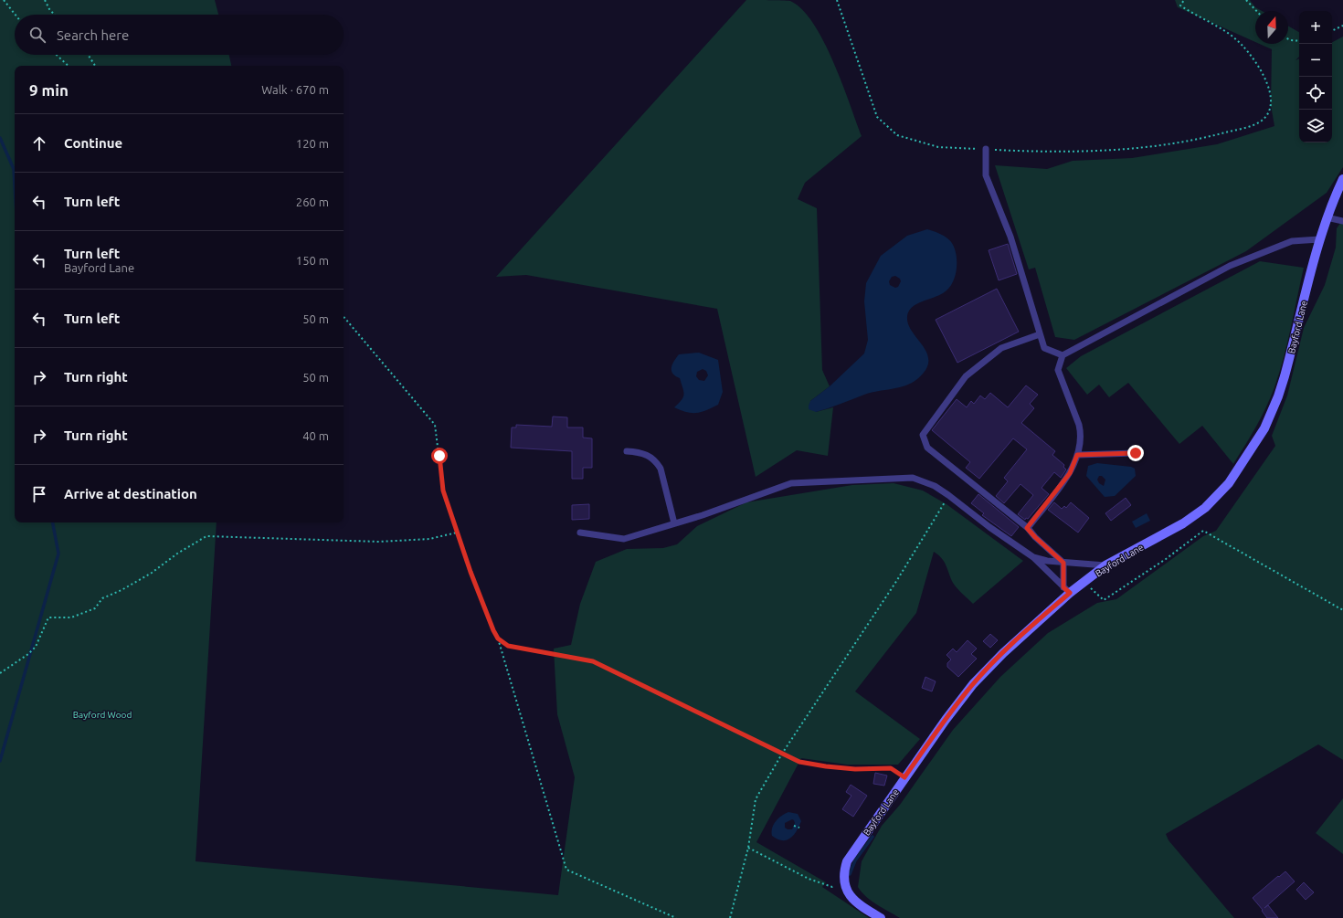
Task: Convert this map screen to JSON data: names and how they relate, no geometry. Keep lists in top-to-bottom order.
{
  "streets": {
    "street": ["Bayford Lane"]
  },
  "parks": ["Bayford Wood"],
  "north": "top",
  "page": {
    "map_buttons": ["+", "−"],
    "search": "Search here",
    "heading": ["9 min", "Walk · 670 m"],
    "list": [
      ["Continue", "120 m"],
      ["Turn left", "260 m"],
      ["Turn left", "Bayford Lane", "150 m"],
      ["Turn left", "50 m"],
      ["Turn right", "50 m"],
      ["Turn right", "40 m"],
      "Arrive at destination"
    ]
  }
}
